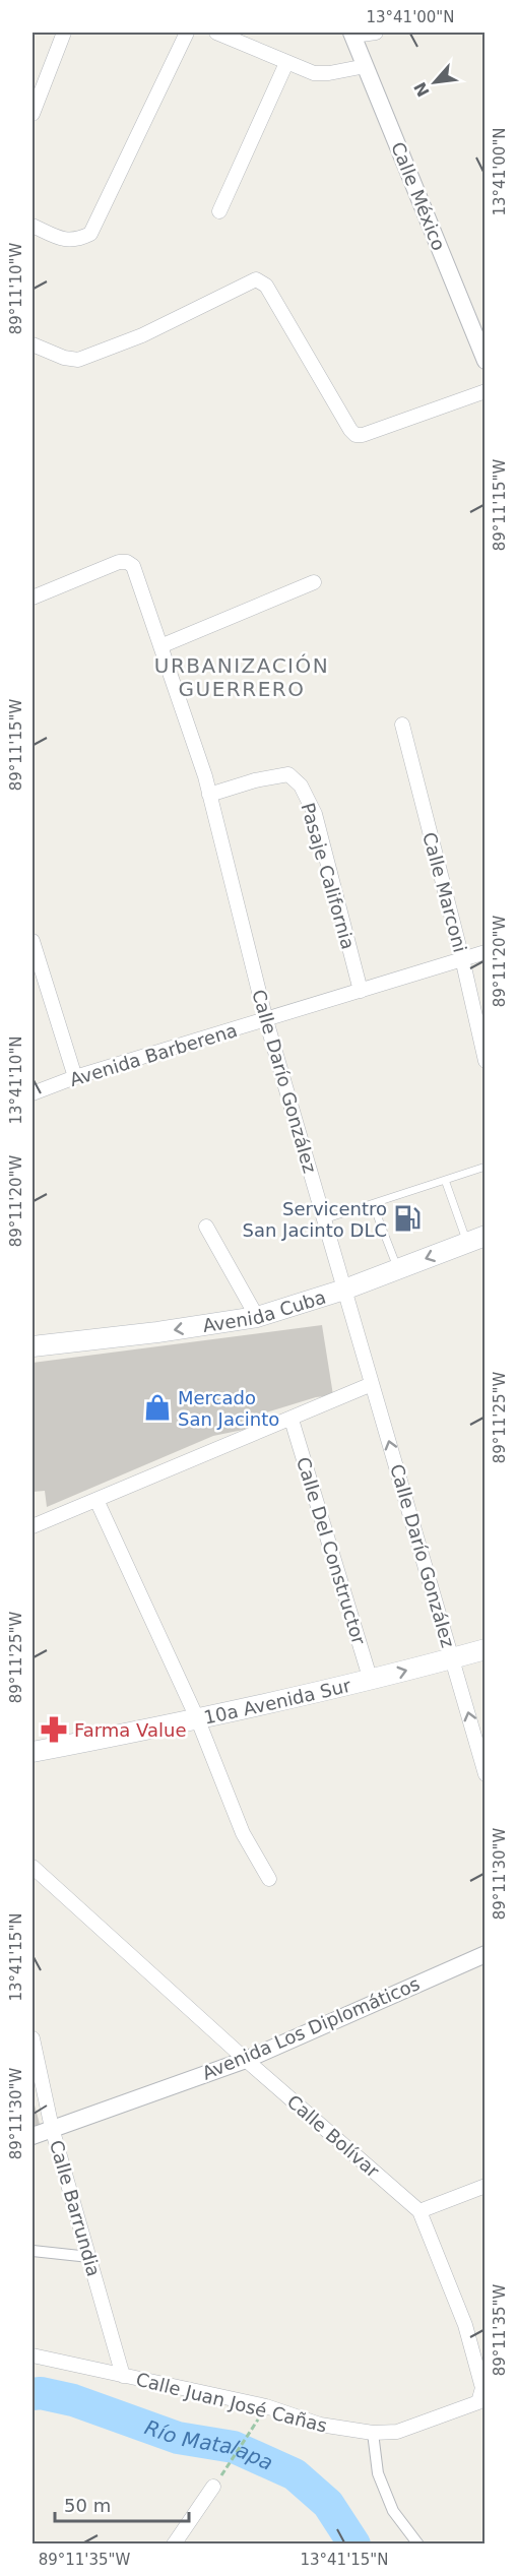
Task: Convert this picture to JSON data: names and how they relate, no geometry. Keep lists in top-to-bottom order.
{
  "streets": {
    "main road": ["Avenida Cuba", "10a Avenida Sur"],
    "street": [
      "Calle México",
      "Pasaje California",
      "Calle Marconi",
      "Avenida Barberena",
      "Calle Darío González",
      "Calle Del Constructor",
      "Avenida Los Diplomáticos",
      "Calle Bolívar",
      "Calle Barrundia",
      "Calle Juan José Cañas"
    ]
  },
  "crossings": [
    ["Pasaje California", "Avenida Barberena"],
    ["Pasaje California", "Calle Darío González"],
    ["Calle Marconi", "Avenida Barberena"],
    ["Avenida Barberena", "Calle Darío González"],
    ["Calle Darío González", "Avenida Cuba"],
    ["Calle Darío González", "10a Avenida Sur"],
    ["Calle Del Constructor", "10a Avenida Sur"],
    ["Avenida Los Diplomáticos", "Calle Bolívar"],
    ["Avenida Los Diplomáticos", "Calle Barrundia"],
    ["Calle Bolívar", "Calle Juan José Cañas"],
    ["Calle Barrundia", "Calle Juan José Cañas"]
  ],
  "one_way": ["Avenida Cuba"],
  "districts": ["URBANIZACIÓN GUERRERO"],
  "water": ["Río Matalapa"],
  "places": {
    "fuel station": ["Servicentro San Jacinto DLC"],
    "shop": ["Mercado San Jacinto"],
    "pharmacy": ["Farma Value"]
  },
  "scale_bar": "50 m",
  "north": "bottom left",
  "coordinates": [
    "13°41'00\"N",
    "89°11'10\"W",
    "89°11'15\"W",
    "89°11'20\"W",
    "13°41'10\"N",
    "89°11'25\"W",
    "89°11'30\"W",
    "13°41'15\"N",
    "89°11'35\"W"
  ]
}
